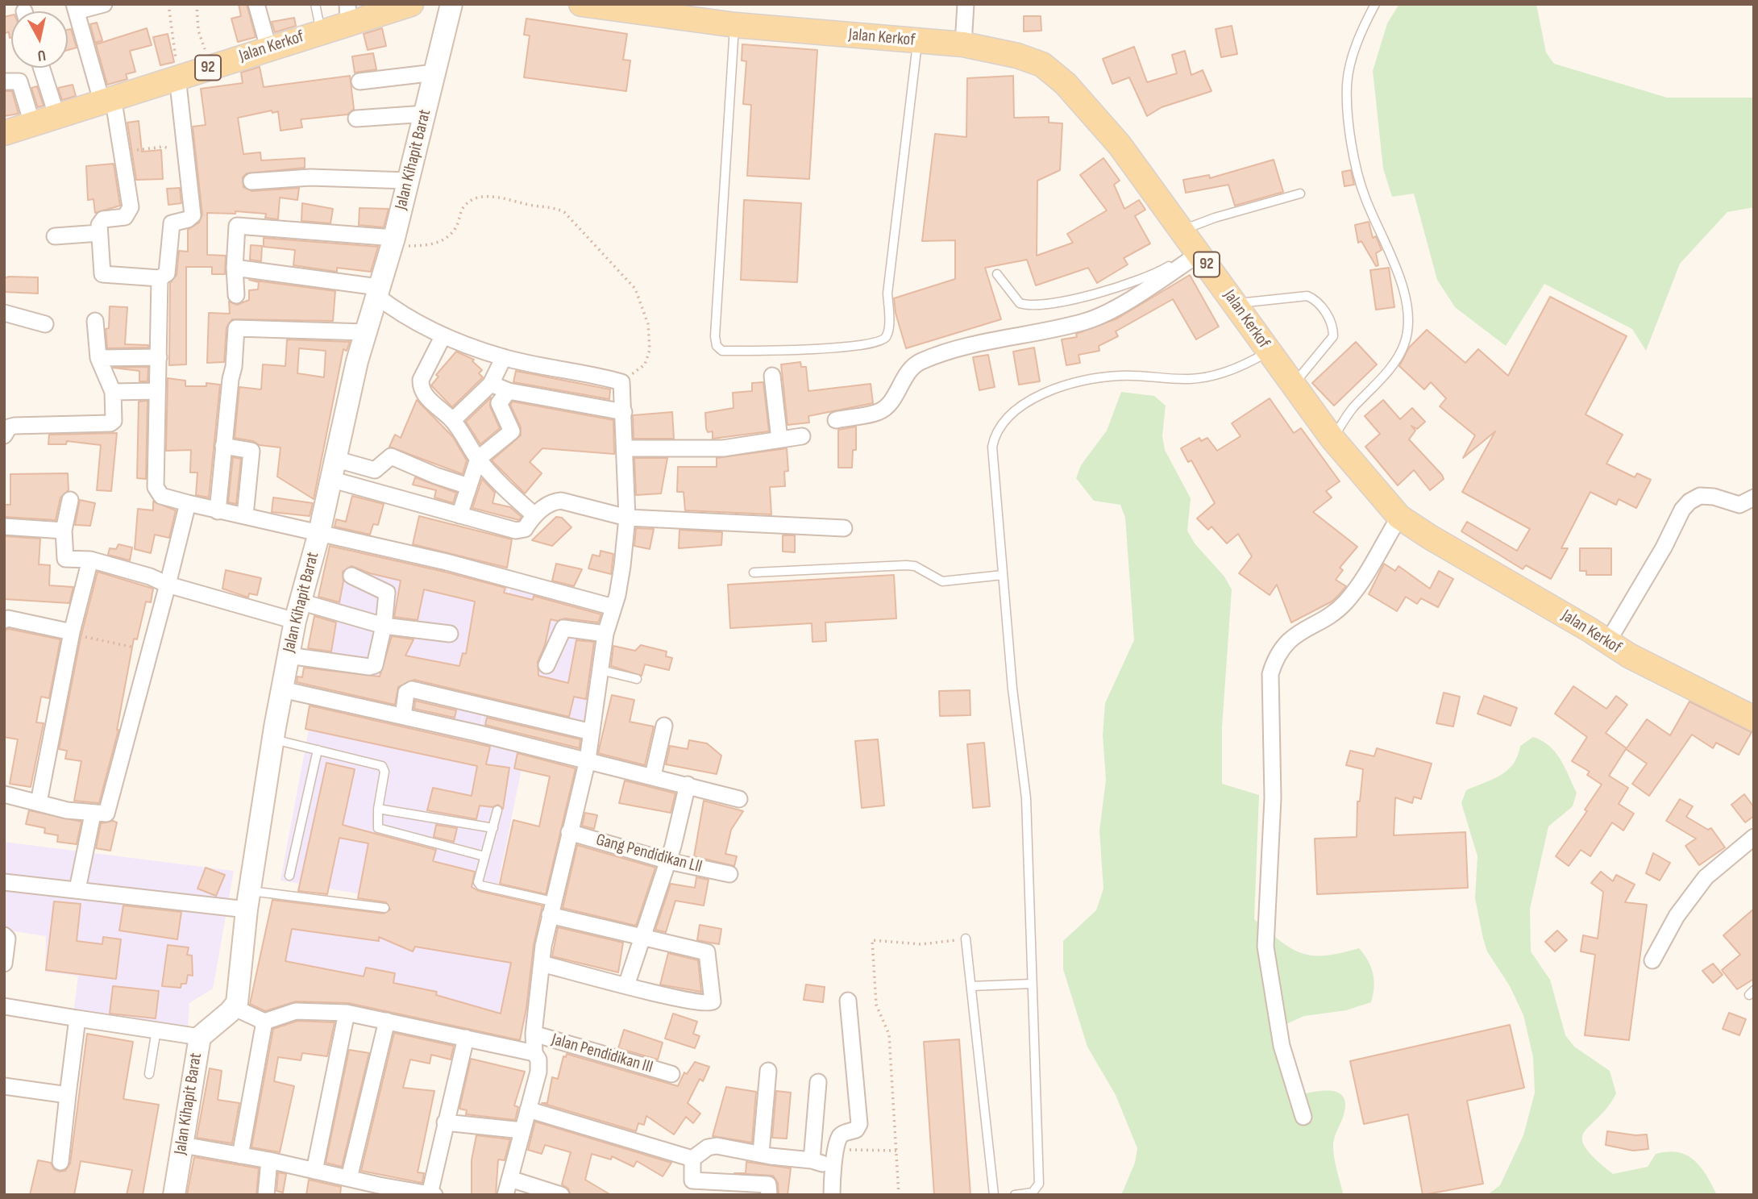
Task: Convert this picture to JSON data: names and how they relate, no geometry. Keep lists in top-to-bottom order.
{
  "streets": {
    "main road": ["Jalan Kerkof", "92"],
    "street": ["Jalan Kihapit Barat", "Gang Pendidikan Lll", "Jalan Pendidikan III"]
  },
  "north": "bottom"
}
